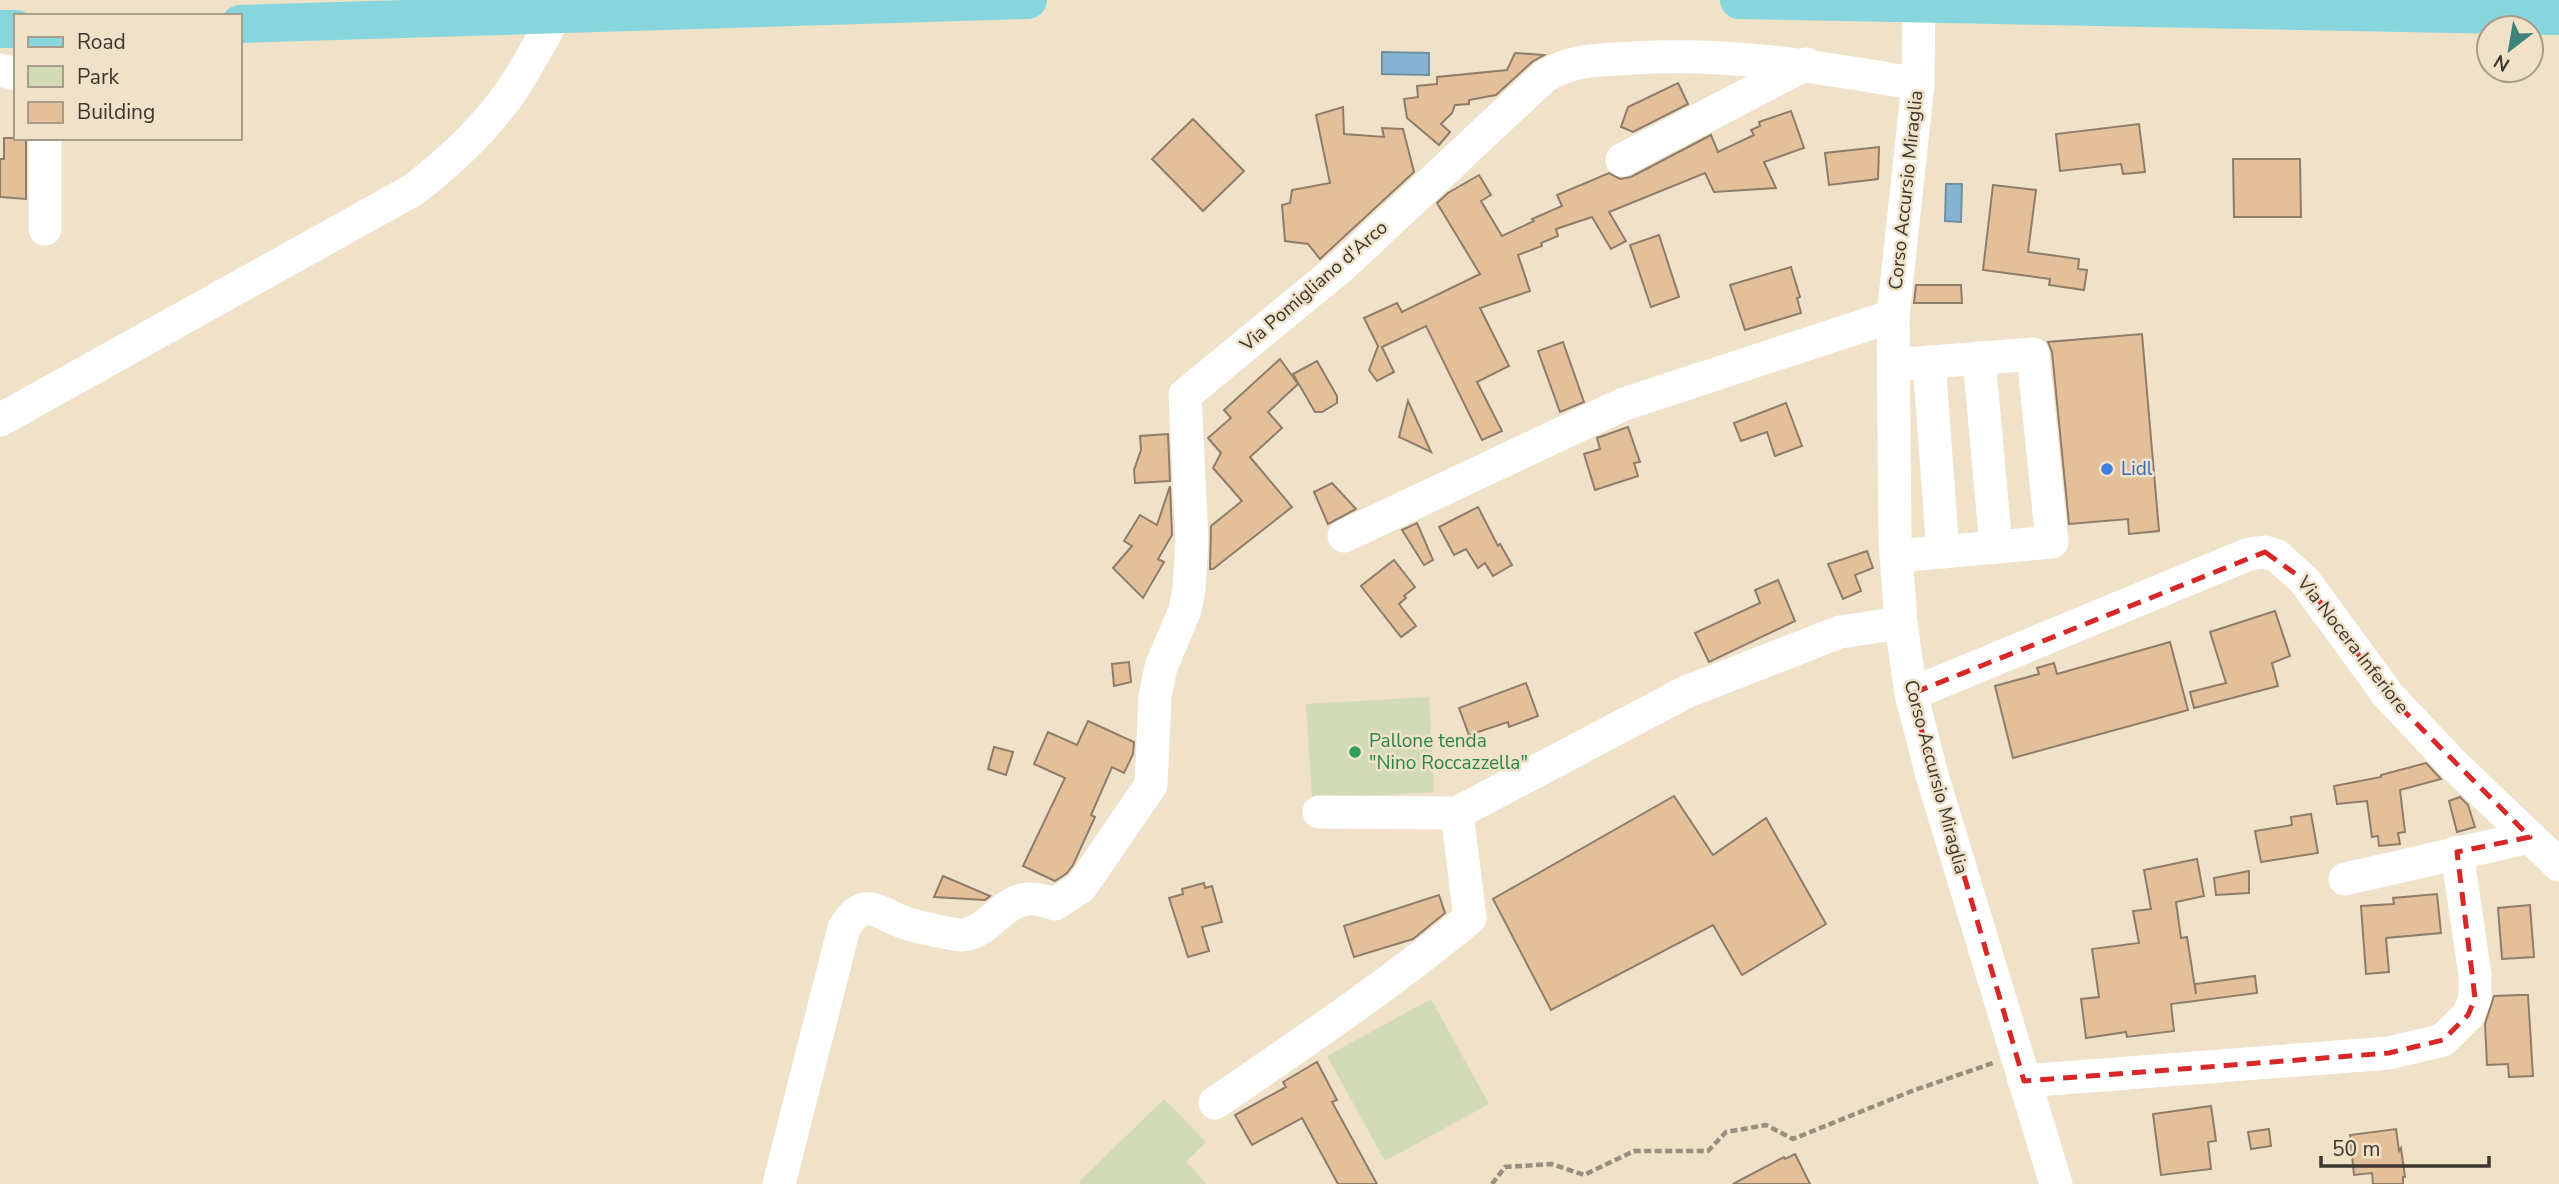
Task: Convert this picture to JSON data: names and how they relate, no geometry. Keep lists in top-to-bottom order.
{
  "streets": {
    "street": ["Corso Accursio Miraglia", "Via Pomigliano d'Arco", "Via Nocera Inferiore"]
  },
  "crossings": [
    ["Corso Accursio Miraglia", "Via Pomigliano d'Arco"],
    ["Corso Accursio Miraglia", "Via Nocera Inferiore"]
  ],
  "places": ["Lidl", "Pallone tenda \"Nino Roccazzella\""],
  "legend": ["Road", "Park", "Building"],
  "scale_bar": "50 m",
  "north": "bottom left"
}
